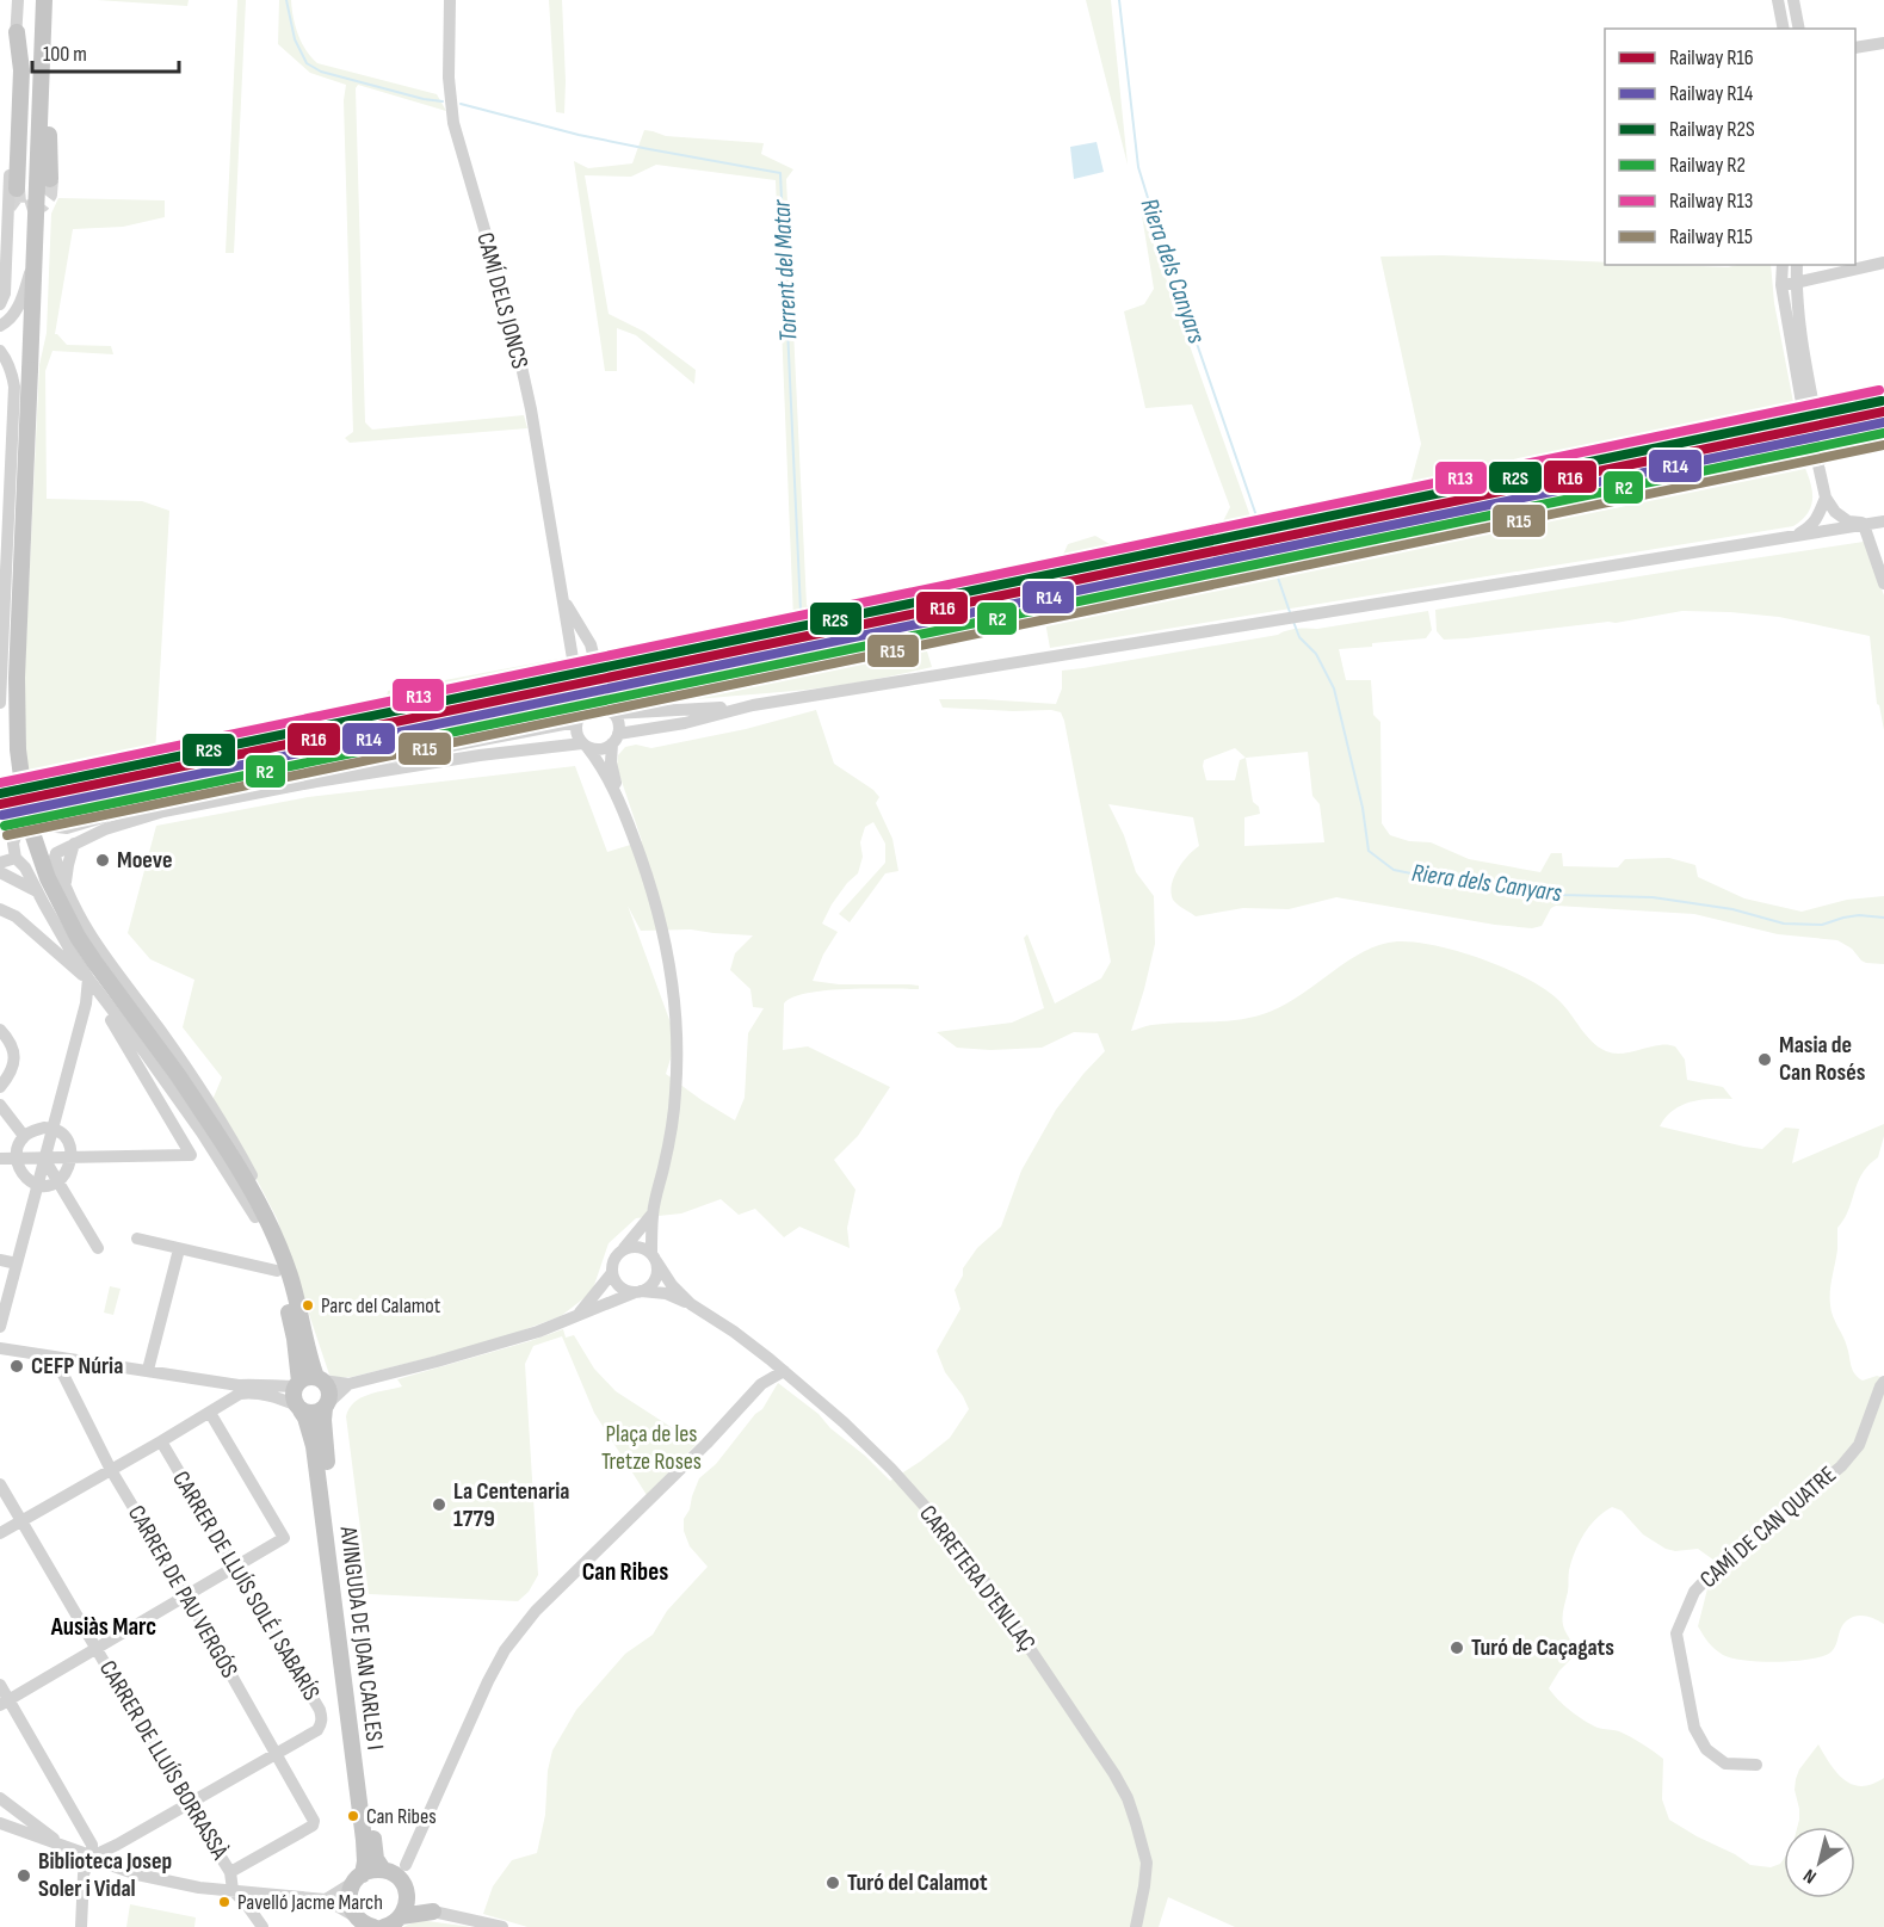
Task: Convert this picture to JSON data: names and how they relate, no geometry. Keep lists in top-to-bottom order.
{
  "streets": {
    "main road": ["AVINGUDA DE JOAN CARLES I"],
    "street": [
      "CAMÍ DELS JONCS",
      "CAMÍ DE CAN QUATRE",
      "CARRETERA D'ENLLAÇ",
      "CARRER DE LLUÍS SOLÉ I SABARÍS",
      "CARRER DE PAU VERGÓS",
      "CARRER DE LLUÍS BORRASSÀ"
    ]
  },
  "crossings": [
    ["CARRER DE LLUÍS SOLÉ I SABARÍS", "CARRER DE PAU VERGÓS"],
    ["CARRER DE PAU VERGÓS", "CARRER DE LLUÍS BORRASSÀ"]
  ],
  "districts": ["Can Ribes", "Ausiàs Marc"],
  "water": ["Torrent del Matar", "Riera dels Canyars"],
  "parks": ["Plaça de les Tretze Roses"],
  "places": [
    "Moeve",
    "Masia de Can Rosés",
    "Parc del Calamot",
    "CEFP Núria",
    "La Centenaria 1779",
    "Turó de Caçagats",
    "Can Ribes",
    "Biblioteca Josep Soler i Vidal",
    "Turó del Calamot",
    "Pavelló Jacme March"
  ],
  "lines": [
    "rail line R13",
    "rail line R2S",
    "rail line R16",
    "rail line R14",
    "rail line R2",
    "rail line R15"
  ],
  "legend": [
    "Railway R16",
    "Railway R14",
    "Railway R2S",
    "Railway R2",
    "Railway R13",
    "Railway R15"
  ],
  "scale_bar": "100 m",
  "north": "bottom left"
}
